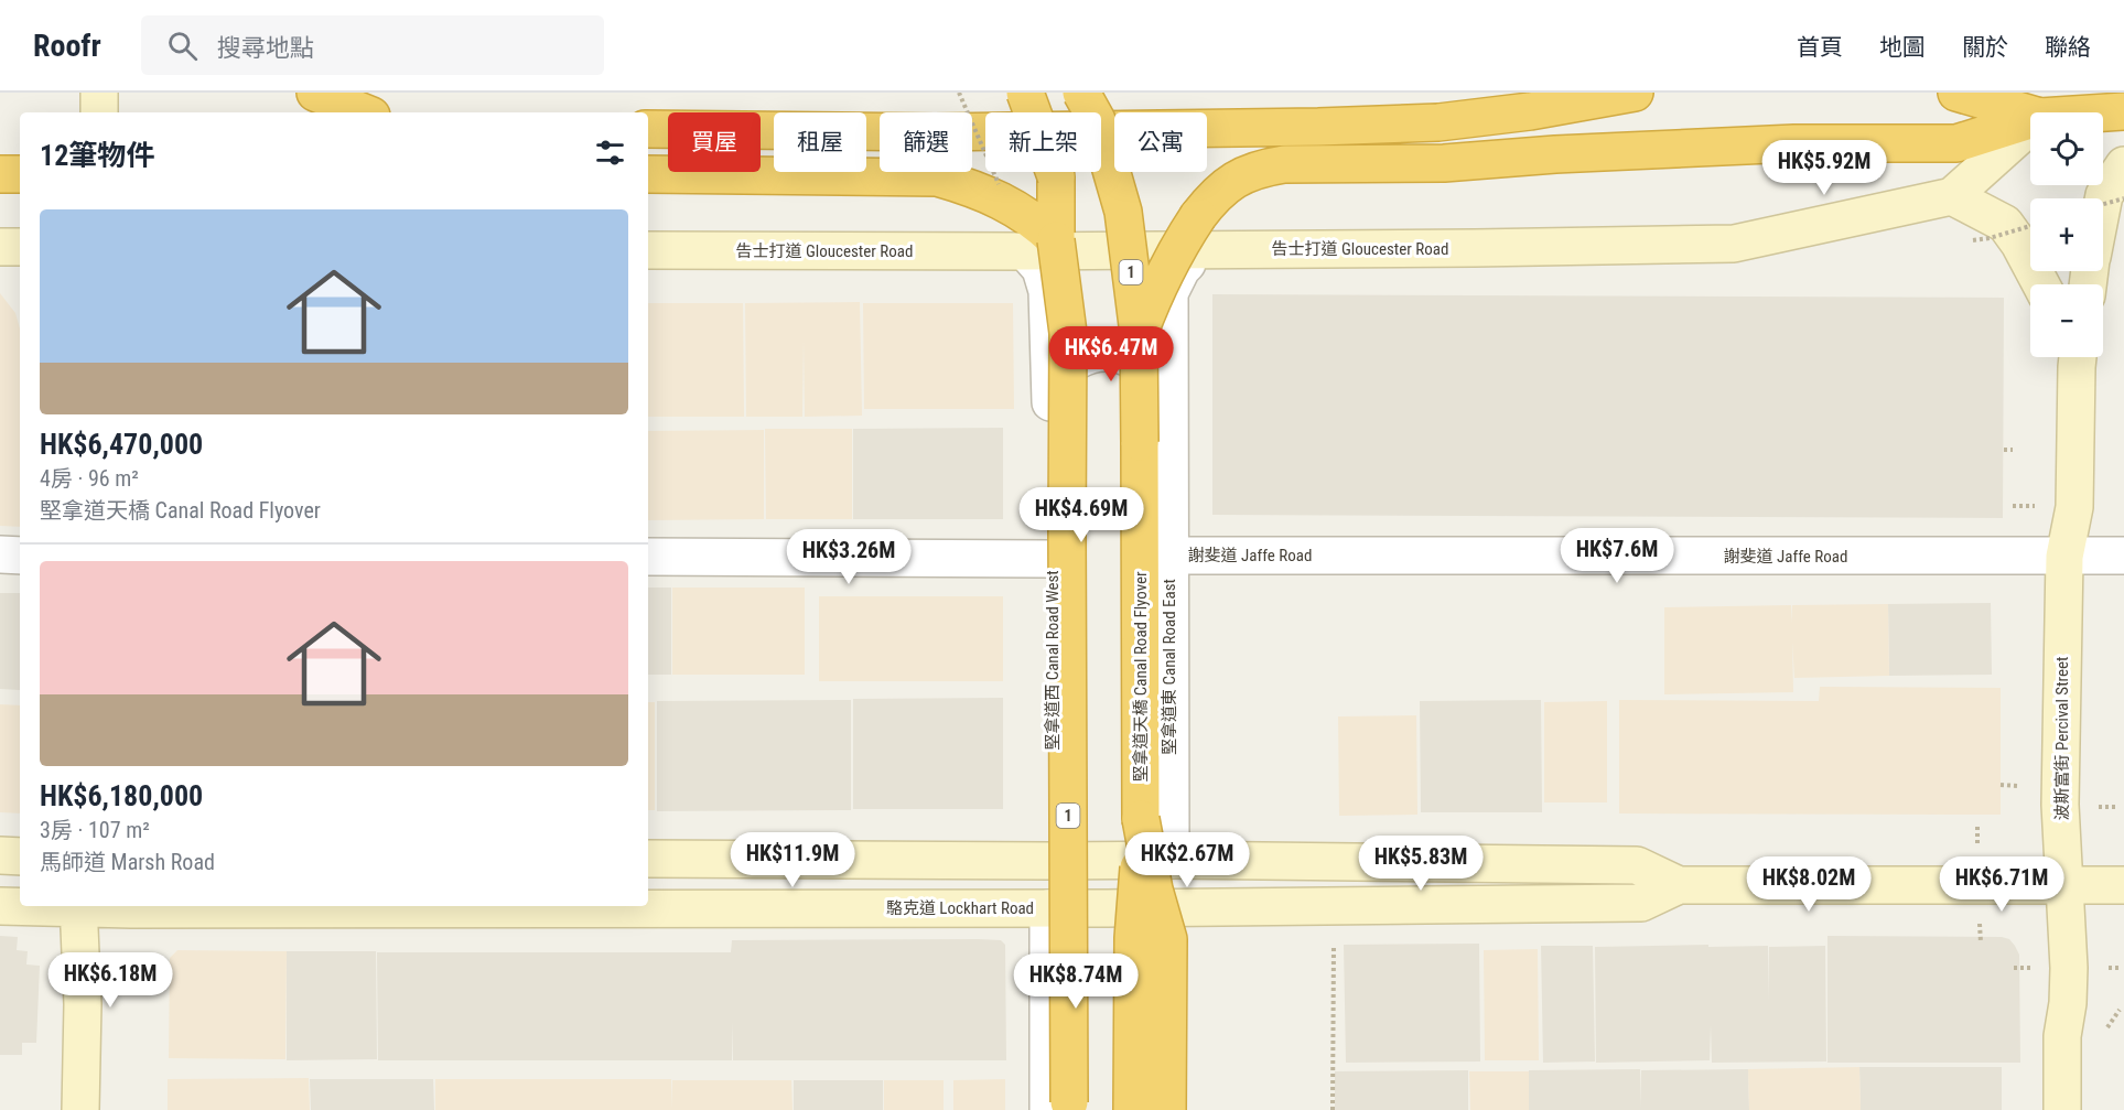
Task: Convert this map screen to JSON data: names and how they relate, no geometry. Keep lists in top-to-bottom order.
{
  "streets": {
    "highway": ["1", "堅拿道天橋 Canal Road Flyover"],
    "street": [
      "告士打道 Gloucester Road",
      "謝斐道 Jaffe Road",
      "堅拿道西 Canal Road West",
      "堅拿道東 Canal Road East",
      "波斯富街 Percival Street",
      "駱克道 Lockhart Road"
    ]
  },
  "crossings": [
    ["告士打道 Gloucester Road", "1"],
    ["告士打道 Gloucester Road", "堅拿道西 Canal Road West"],
    ["告士打道 Gloucester Road", "堅拿道東 Canal Road East"],
    ["1", "堅拿道西 Canal Road West"],
    ["謝斐道 Jaffe Road", "堅拿道東 Canal Road East"],
    ["謝斐道 Jaffe Road", "波斯富街 Percival Street"],
    ["堅拿道西 Canal Road West", "駱克道 Lockhart Road"],
    ["堅拿道東 Canal Road East", "駱克道 Lockhart Road"],
    ["波斯富街 Percival Street", "駱克道 Lockhart Road"]
  ],
  "page": {
    "header": "Roofr",
    "search": "搜尋地點",
    "nav": [
      "首頁",
      "地圖",
      "關於",
      "聯絡"
    ],
    "map_buttons": ["+", "−"],
    "chip": [
      "買屋",
      "租屋",
      "篩選",
      "新上架",
      "公寓"
    ],
    "heading": "12筆物件",
    "price": [
      "HK$5.92M",
      "HK$6.47M",
      "HK$4.69M",
      "HK$7.6M",
      "HK$3.26M",
      "HK$11.9M",
      "HK$2.67M",
      "HK$5.83M",
      "HK$8.02M",
      "HK$6.71M",
      "HK$6.18M",
      "HK$8.74M"
    ],
    "list": [
      {
        "name": "HK$6,470,000",
        "note": "4房 · 96 m² · 堅拿道天橋 Canal Road Flyover"
      },
      {
        "name": "HK$6,180,000",
        "note": "3房 · 107 m² · 馬師道 Marsh Road"
      }
    ]
  }
}
